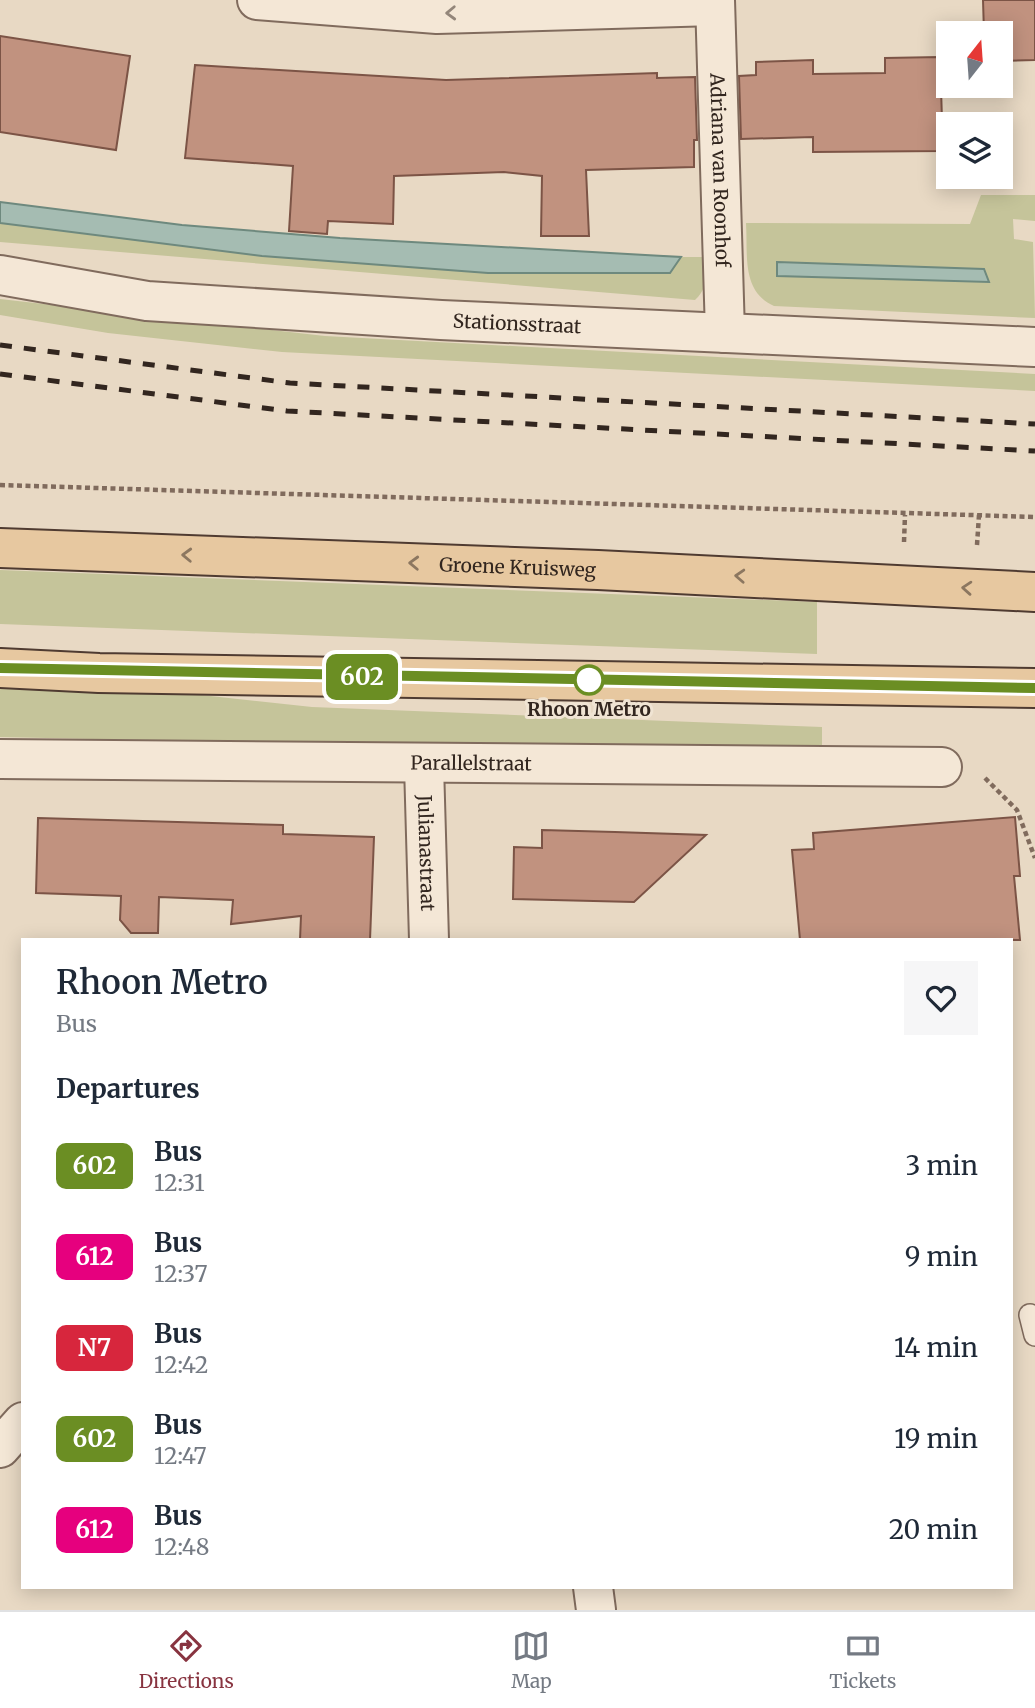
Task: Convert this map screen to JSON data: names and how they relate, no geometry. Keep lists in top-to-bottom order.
{
  "streets": {
    "main road": ["Groene Kruisweg"],
    "street": [
      "Adriana van Roonhof",
      "Stationsstraat",
      "Parallelstraat",
      "Julianastraat"
    ]
  },
  "crossings": [
    ["Adriana van Roonhof", "Stationsstraat"],
    ["Parallelstraat", "Julianastraat"]
  ],
  "one_way": ["Adriana van Roonhof"],
  "places": ["Rhoon Metro"],
  "lines": ["bus line 602"],
  "north": "top",
  "page": {
    "on_map": "602",
    "heading": [
      ["Rhoon Metro", "Bus"],
      "Departures"
    ],
    "list": [
      {
        "mark": "602",
        "name": "Bus",
        "note": "12:31",
        "value": "3 min"
      },
      {
        "mark": "612",
        "name": "Bus",
        "note": "12:37",
        "value": "9 min"
      },
      {
        "mark": "N7",
        "name": "Bus",
        "note": "12:42",
        "value": "14 min"
      },
      {
        "mark": "602",
        "name": "Bus",
        "note": "12:47",
        "value": "19 min"
      },
      {
        "mark": "612",
        "name": "Bus",
        "note": "12:48",
        "value": "20 min"
      }
    ],
    "tabs": ["Directions", "Map", "Tickets"]
  }
}
